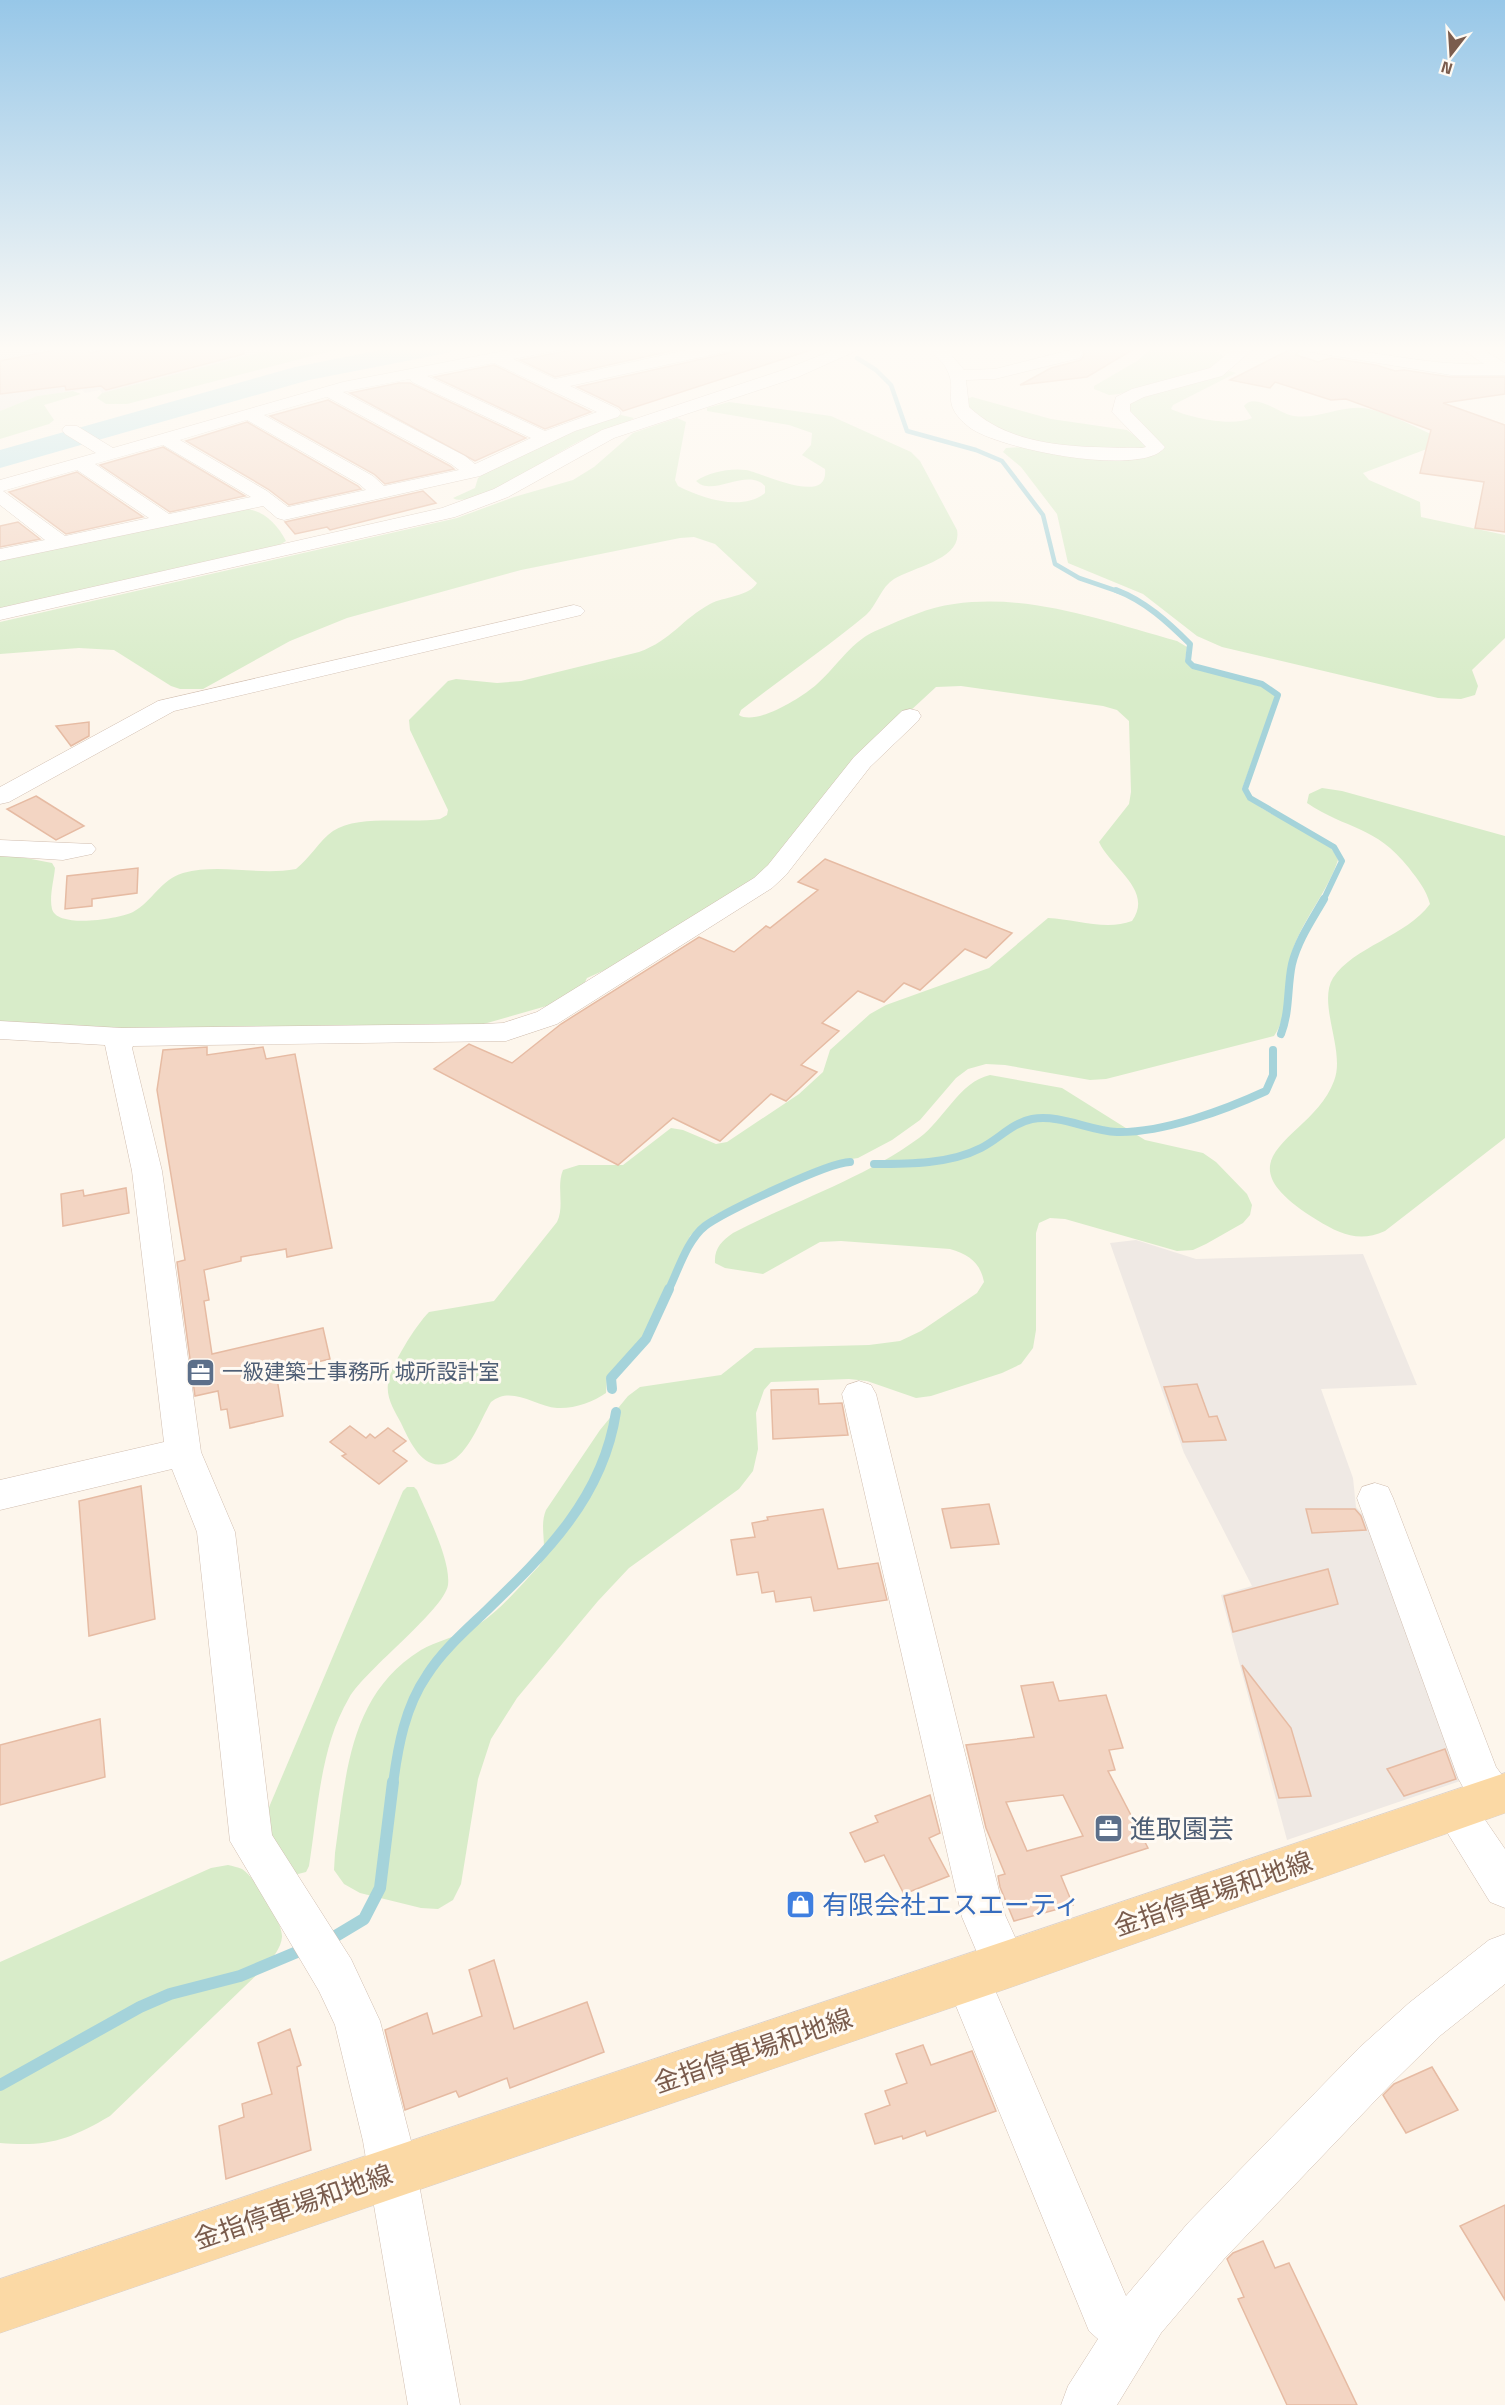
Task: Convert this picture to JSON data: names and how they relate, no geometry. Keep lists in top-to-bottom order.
{
  "streets": {
    "main road": ["金指停車場和地線"]
  },
  "places": {
    "office": ["一級建築士事務所 城所設計室", "進取園芸"],
    "shop": ["有限会社エスエーティ"]
  },
  "north": "bottom"
}
